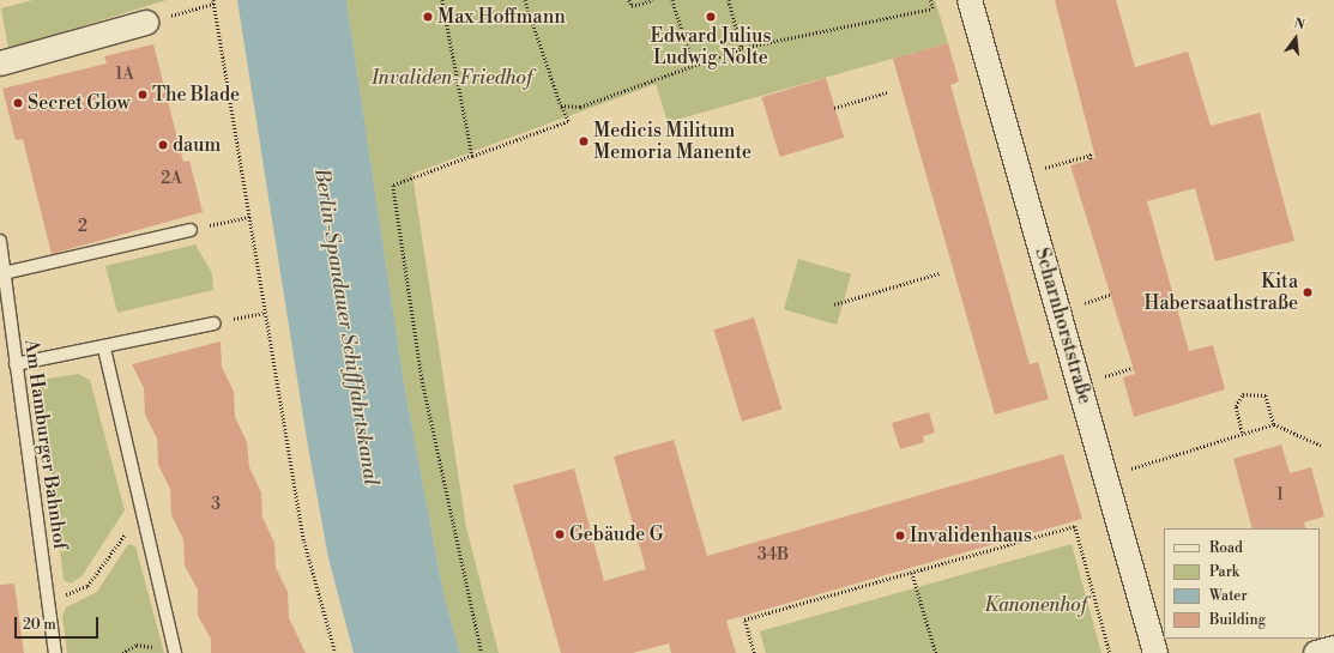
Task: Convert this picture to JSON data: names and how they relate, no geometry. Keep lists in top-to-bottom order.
{
  "streets": {
    "street": ["Scharnhorststraße"],
    "lane": ["Am Hamburger Bahnhof"]
  },
  "water": ["Berlin-Spandauer Schifffahrtskanal"],
  "parks": ["Invaliden-Friedhof", "Kanonenhof"],
  "places": [
    "Max Hoffmann",
    "Edward Julius Ludwig Nolte",
    "The Blade",
    "Secret Glow",
    "Medicis Militum Memoria Manente",
    "daum",
    "Kita Habersaathstraße",
    "Gebäude G",
    "Invalidenhaus"
  ],
  "house_numbers": [
    "1A",
    "2A",
    "2",
    "1",
    "3",
    "34B"
  ],
  "legend": [
    "Road",
    "Park",
    "Water",
    "Building"
  ],
  "scale_bar": "20 m",
  "north": "top"
}
